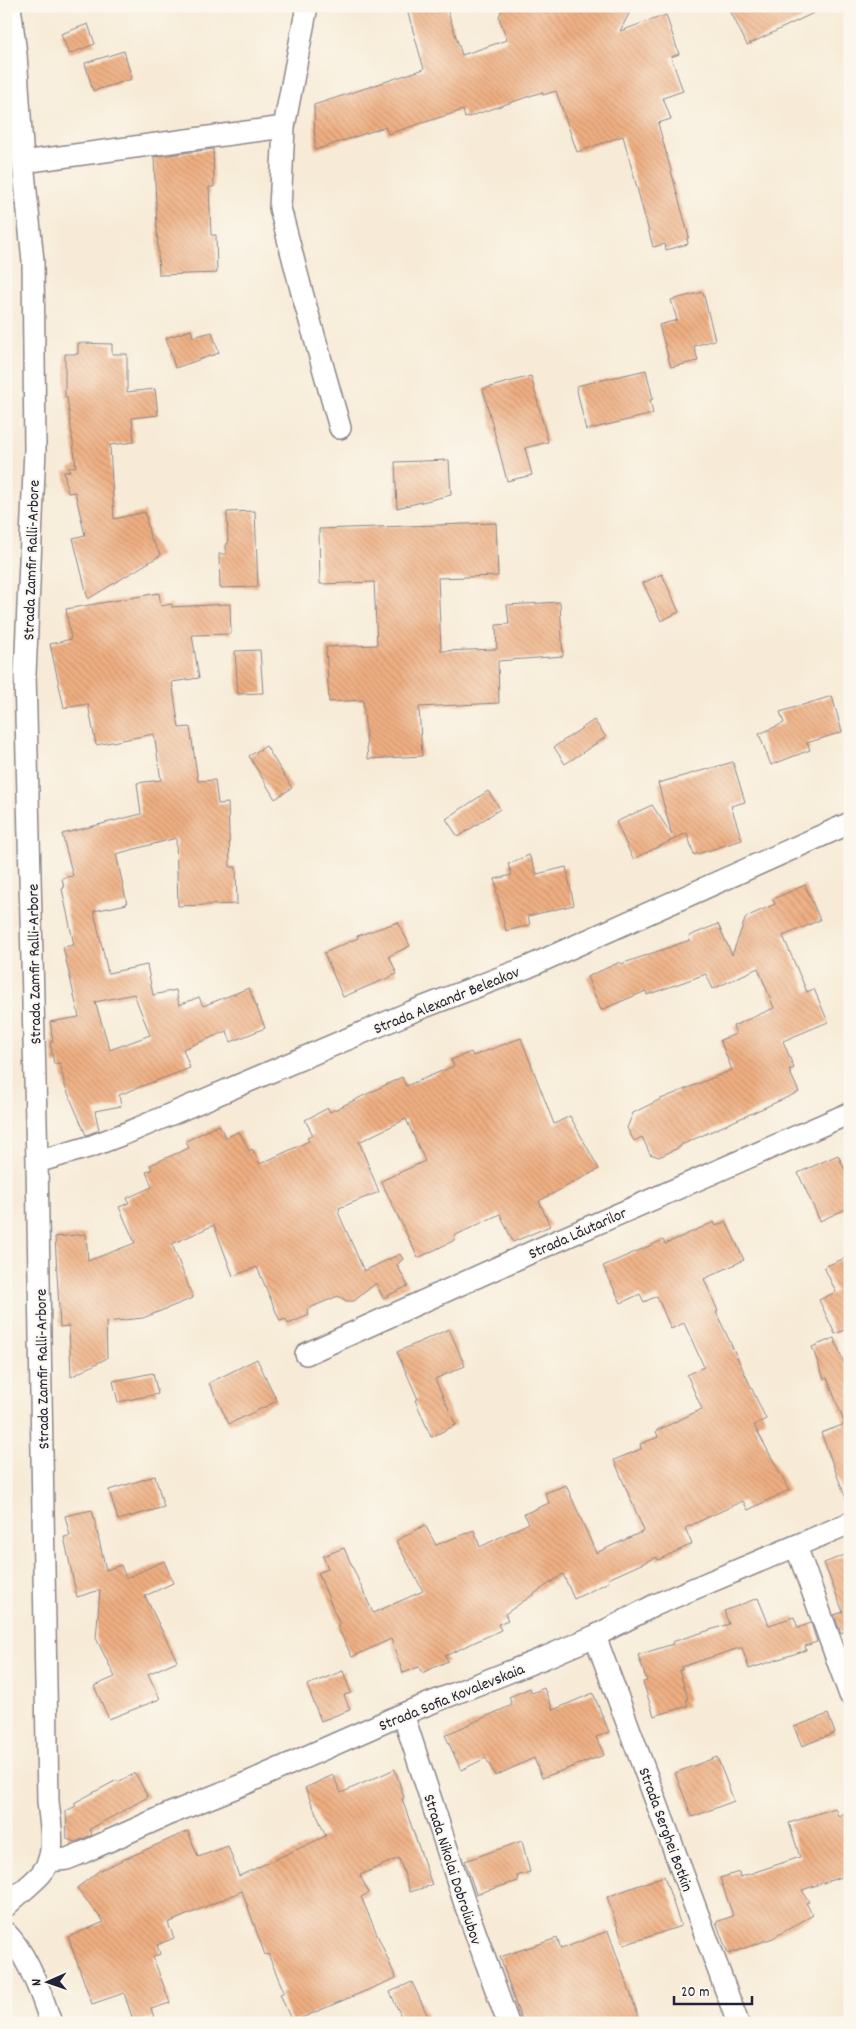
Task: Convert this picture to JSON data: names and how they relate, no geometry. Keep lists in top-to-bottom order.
{
  "streets": {
    "street": [
      "Strada Zamfir Ralli-Arbore",
      "Strada Alexandr Beleakov",
      "Strada Lăutarilor",
      "Strada Sofia Kovalevskaia",
      "Strada Serghei Botkin",
      "Strada Nikolai Dobroliubov"
    ]
  },
  "crossings": [
    ["Strada Zamfir Ralli-Arbore", "Strada Alexandr Beleakov"],
    ["Strada Zamfir Ralli-Arbore", "Strada Sofia Kovalevskaia"],
    ["Strada Sofia Kovalevskaia", "Strada Serghei Botkin"],
    ["Strada Sofia Kovalevskaia", "Strada Nikolai Dobroliubov"]
  ],
  "scale_bar": "20 m",
  "north": "left"
}
